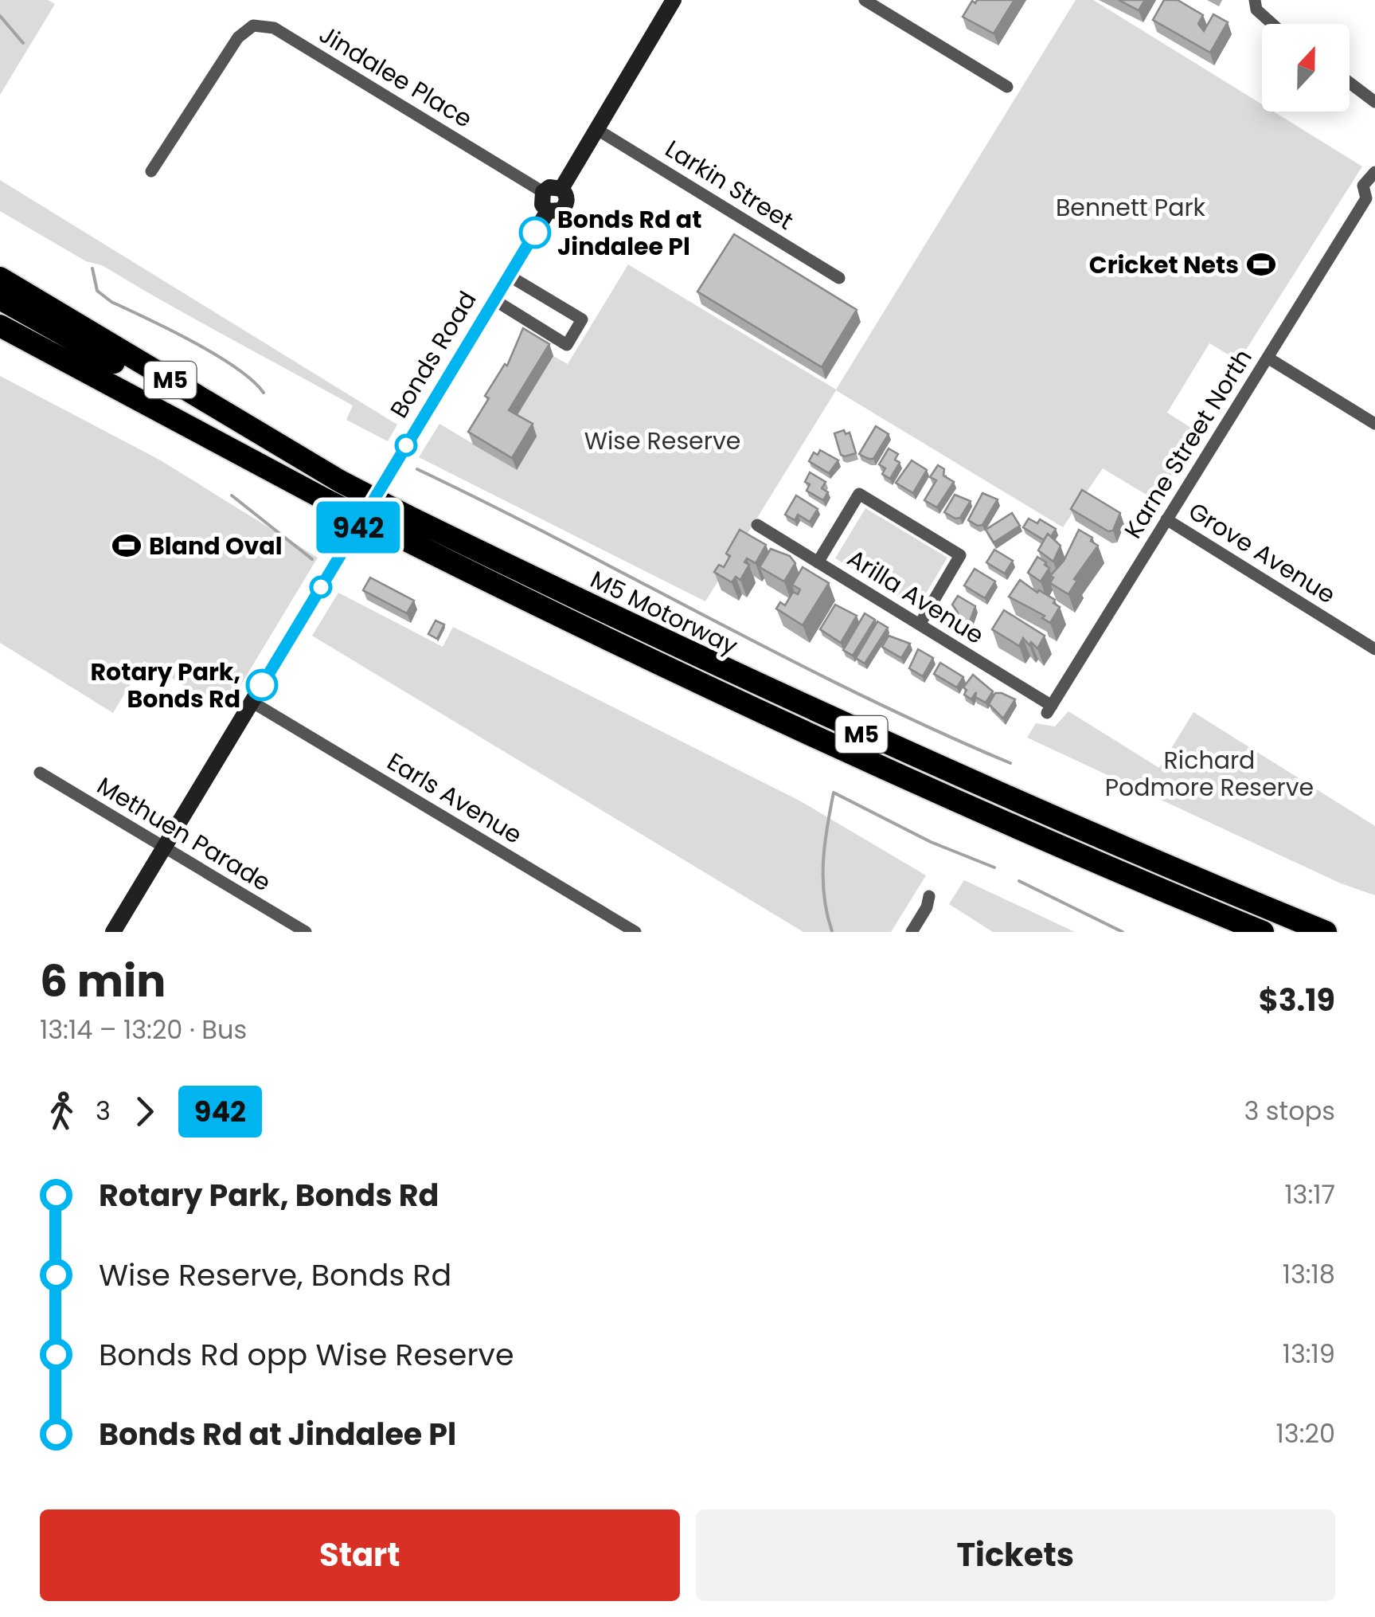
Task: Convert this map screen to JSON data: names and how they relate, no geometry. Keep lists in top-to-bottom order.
{
  "streets": {
    "highway": ["M5", "M5 Motorway"],
    "main road": ["Bonds Road"],
    "street": [
      "Jindalee Place",
      "Larkin Street",
      "Karne Street North",
      "Grove Avenue",
      "Arilla Avenue",
      "Earls Avenue",
      "Methuen Parade"
    ]
  },
  "crossings": [
    ["Jindalee Place", "Bonds Road"],
    ["Bonds Road", "Earls Avenue"],
    ["Bonds Road", "Methuen Parade"],
    ["M5", "M5 Motorway"],
    ["Karne Street North", "Grove Avenue"],
    ["Karne Street North", "Arilla Avenue"]
  ],
  "parks": ["Bennett Park", "Wise Reserve", "Richard Podmore Reserve"],
  "places": {
    "other": ["Bonds Rd at Jindalee Pl", "Rotary Park, Bonds Rd"],
    "sports": ["Cricket Nets", "Bland Oval"]
  },
  "lines": ["bus line 942"],
  "north": "top",
  "page": {
    "on_map": "942",
    "heading": ["6 min", "13:14 – 13:20 · Bus", "$3.19"],
    "legs": ["3", "942", "3 stops"],
    "list": [
      {
        "name": "Rotary Park, Bonds Rd",
        "value": "13:17"
      },
      {
        "name": "Wise Reserve, Bonds Rd",
        "value": "13:18"
      },
      {
        "name": "Bonds Rd opp Wise Reserve",
        "value": "13:19"
      },
      {
        "name": "Bonds Rd at Jindalee Pl",
        "value": "13:20"
      }
    ],
    "buttons": ["Start", "Tickets"]
  }
}
